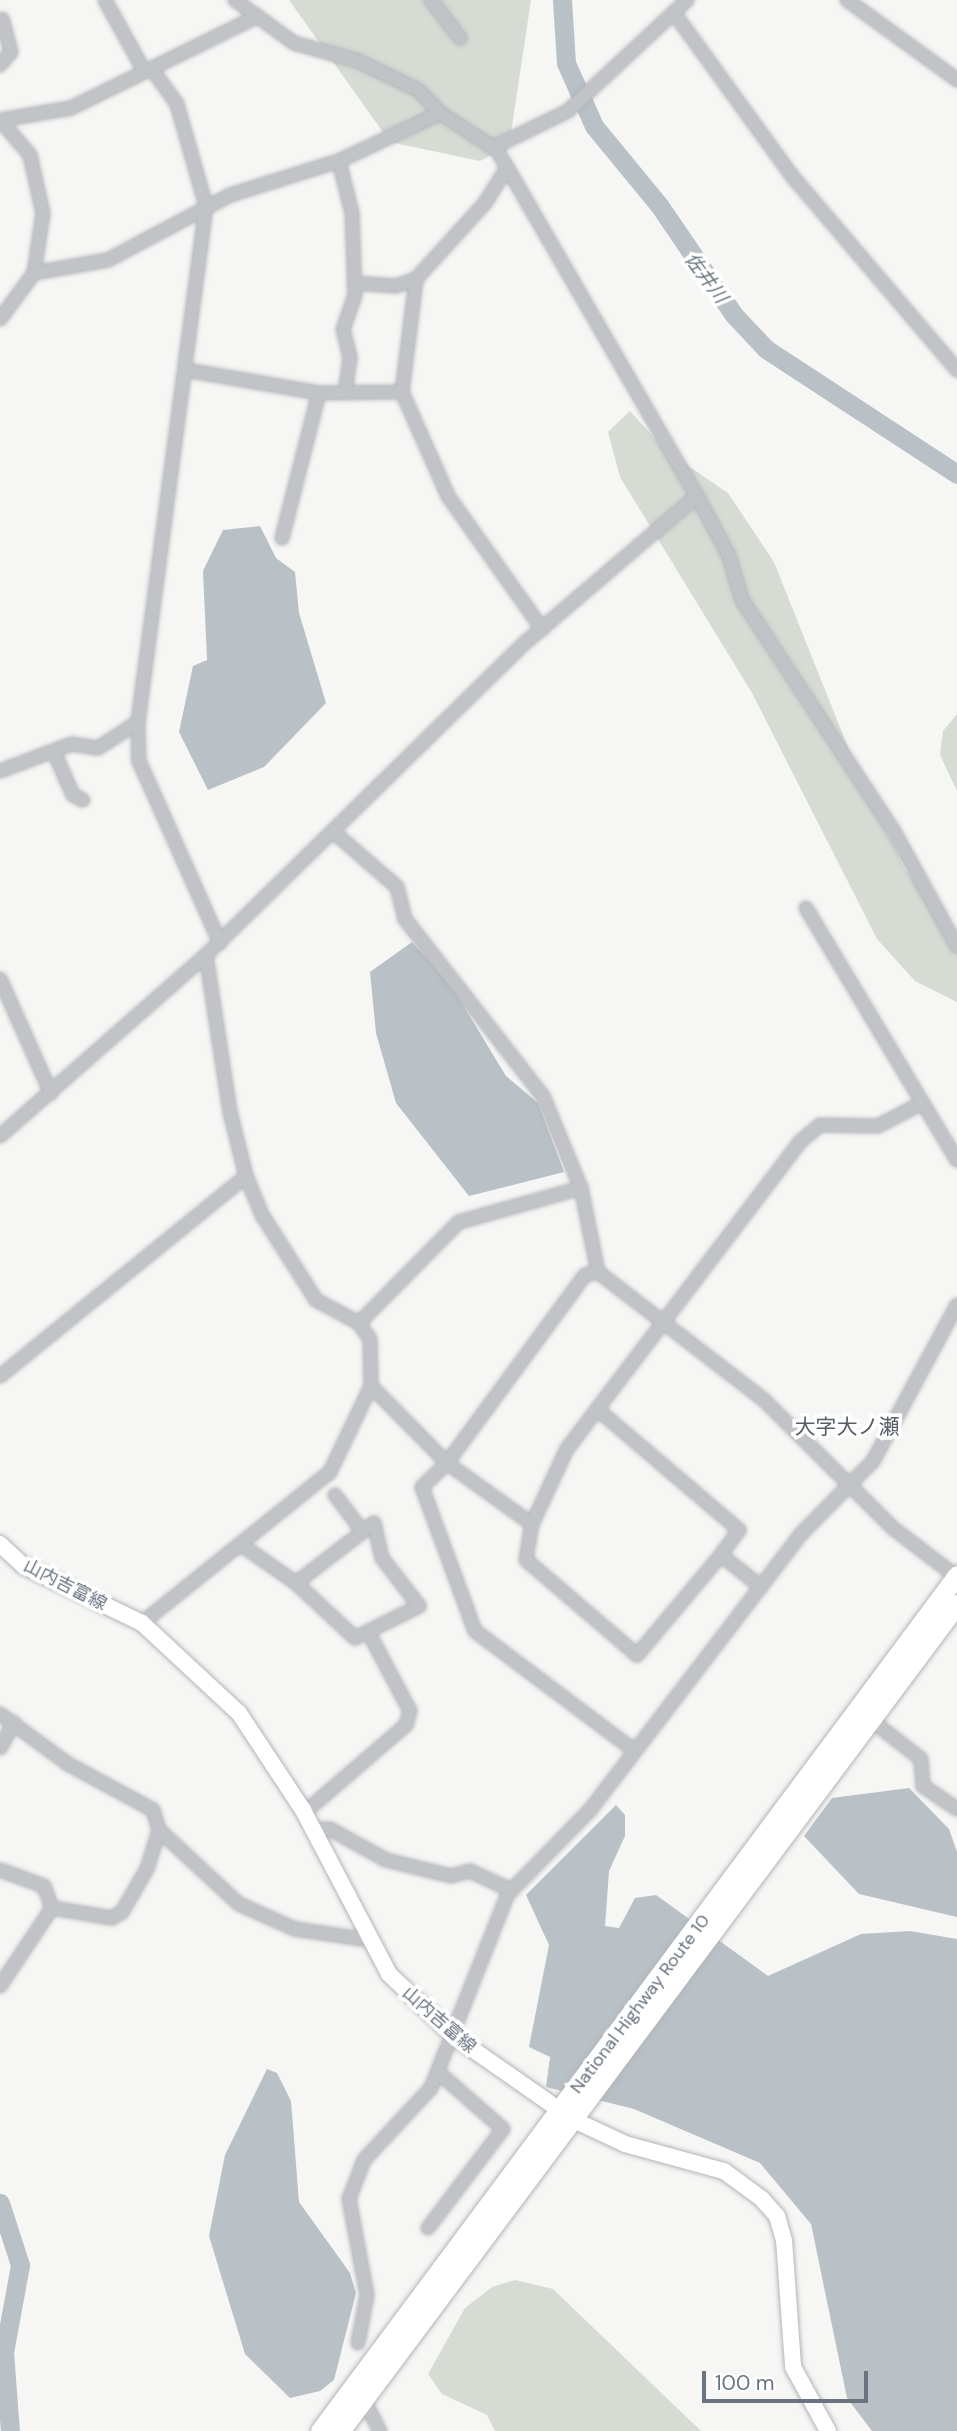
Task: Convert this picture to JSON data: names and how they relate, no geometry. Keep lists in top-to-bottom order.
{
  "streets": {
    "highway": ["National Highway Route 10"],
    "main road": ["山内吉富線"]
  },
  "crossings": [
    ["山内吉富線", "National Highway Route 10"]
  ],
  "districts": ["大字大ノ瀬"],
  "water": ["佐井川"],
  "scale_bar": "100 m"
}
